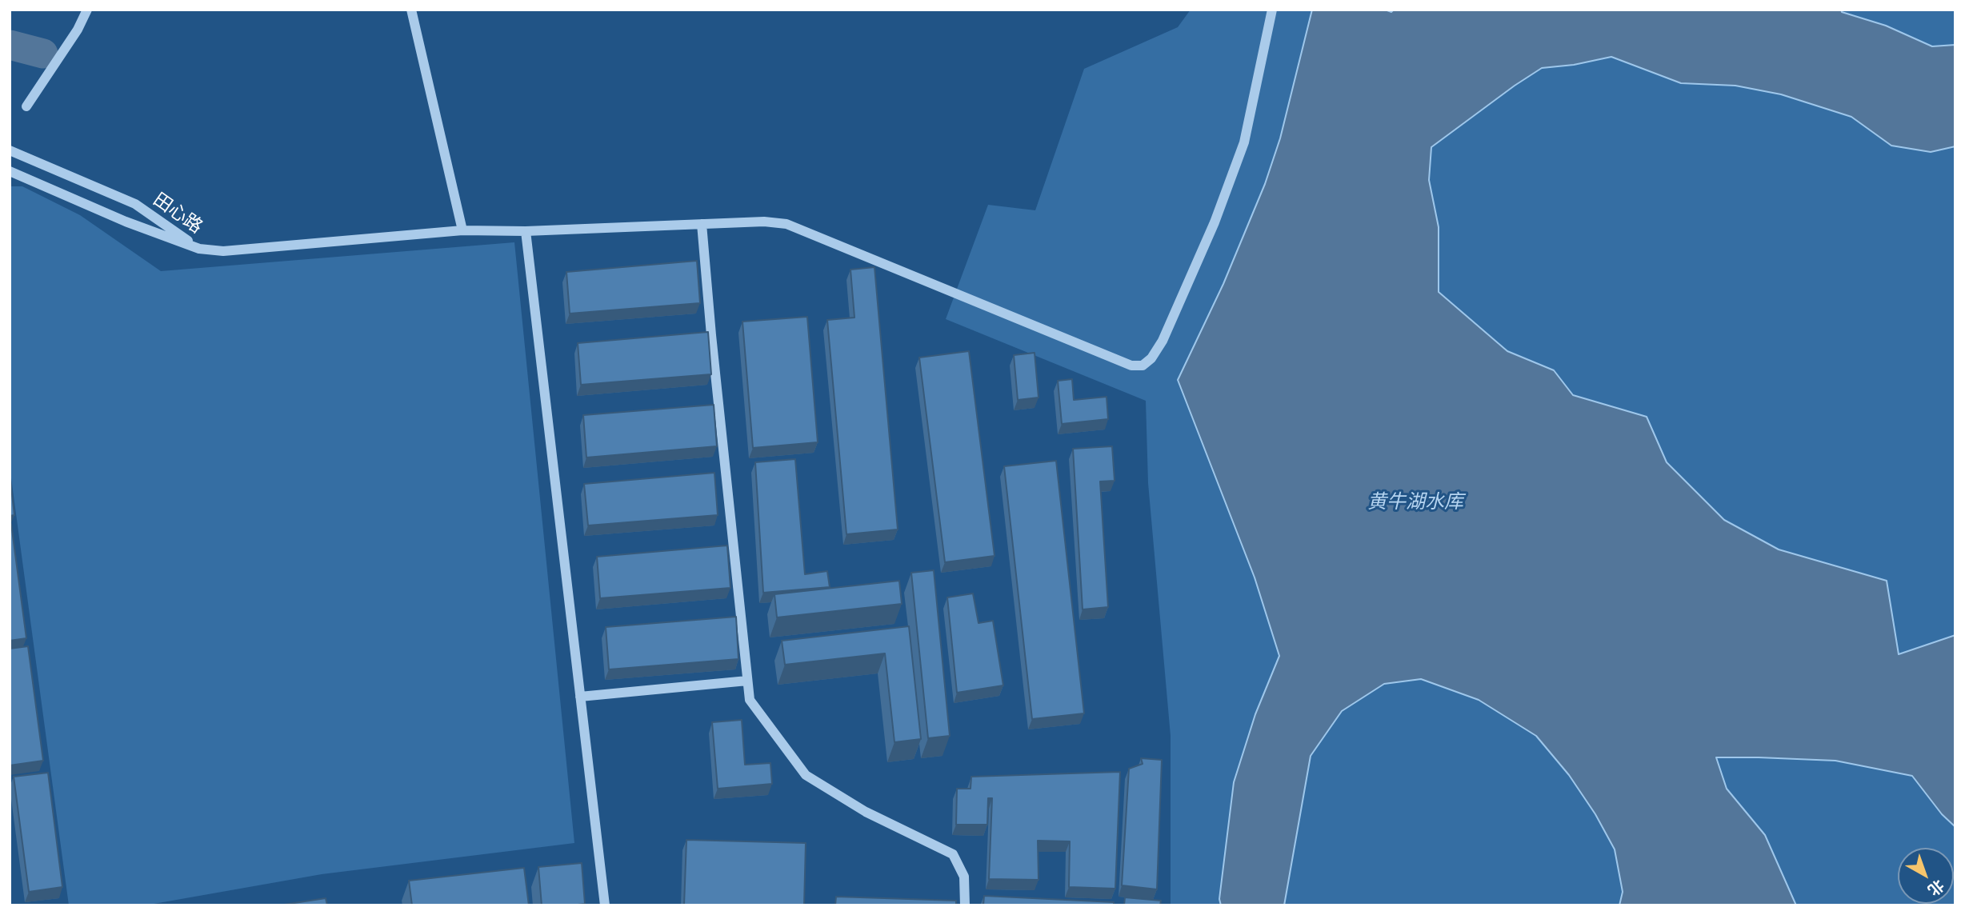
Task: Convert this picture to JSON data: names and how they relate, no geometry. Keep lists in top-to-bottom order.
{
  "streets": {
    "street": ["田心路"]
  },
  "water": ["黄牛湖水库"],
  "north": "bottom right"
}
